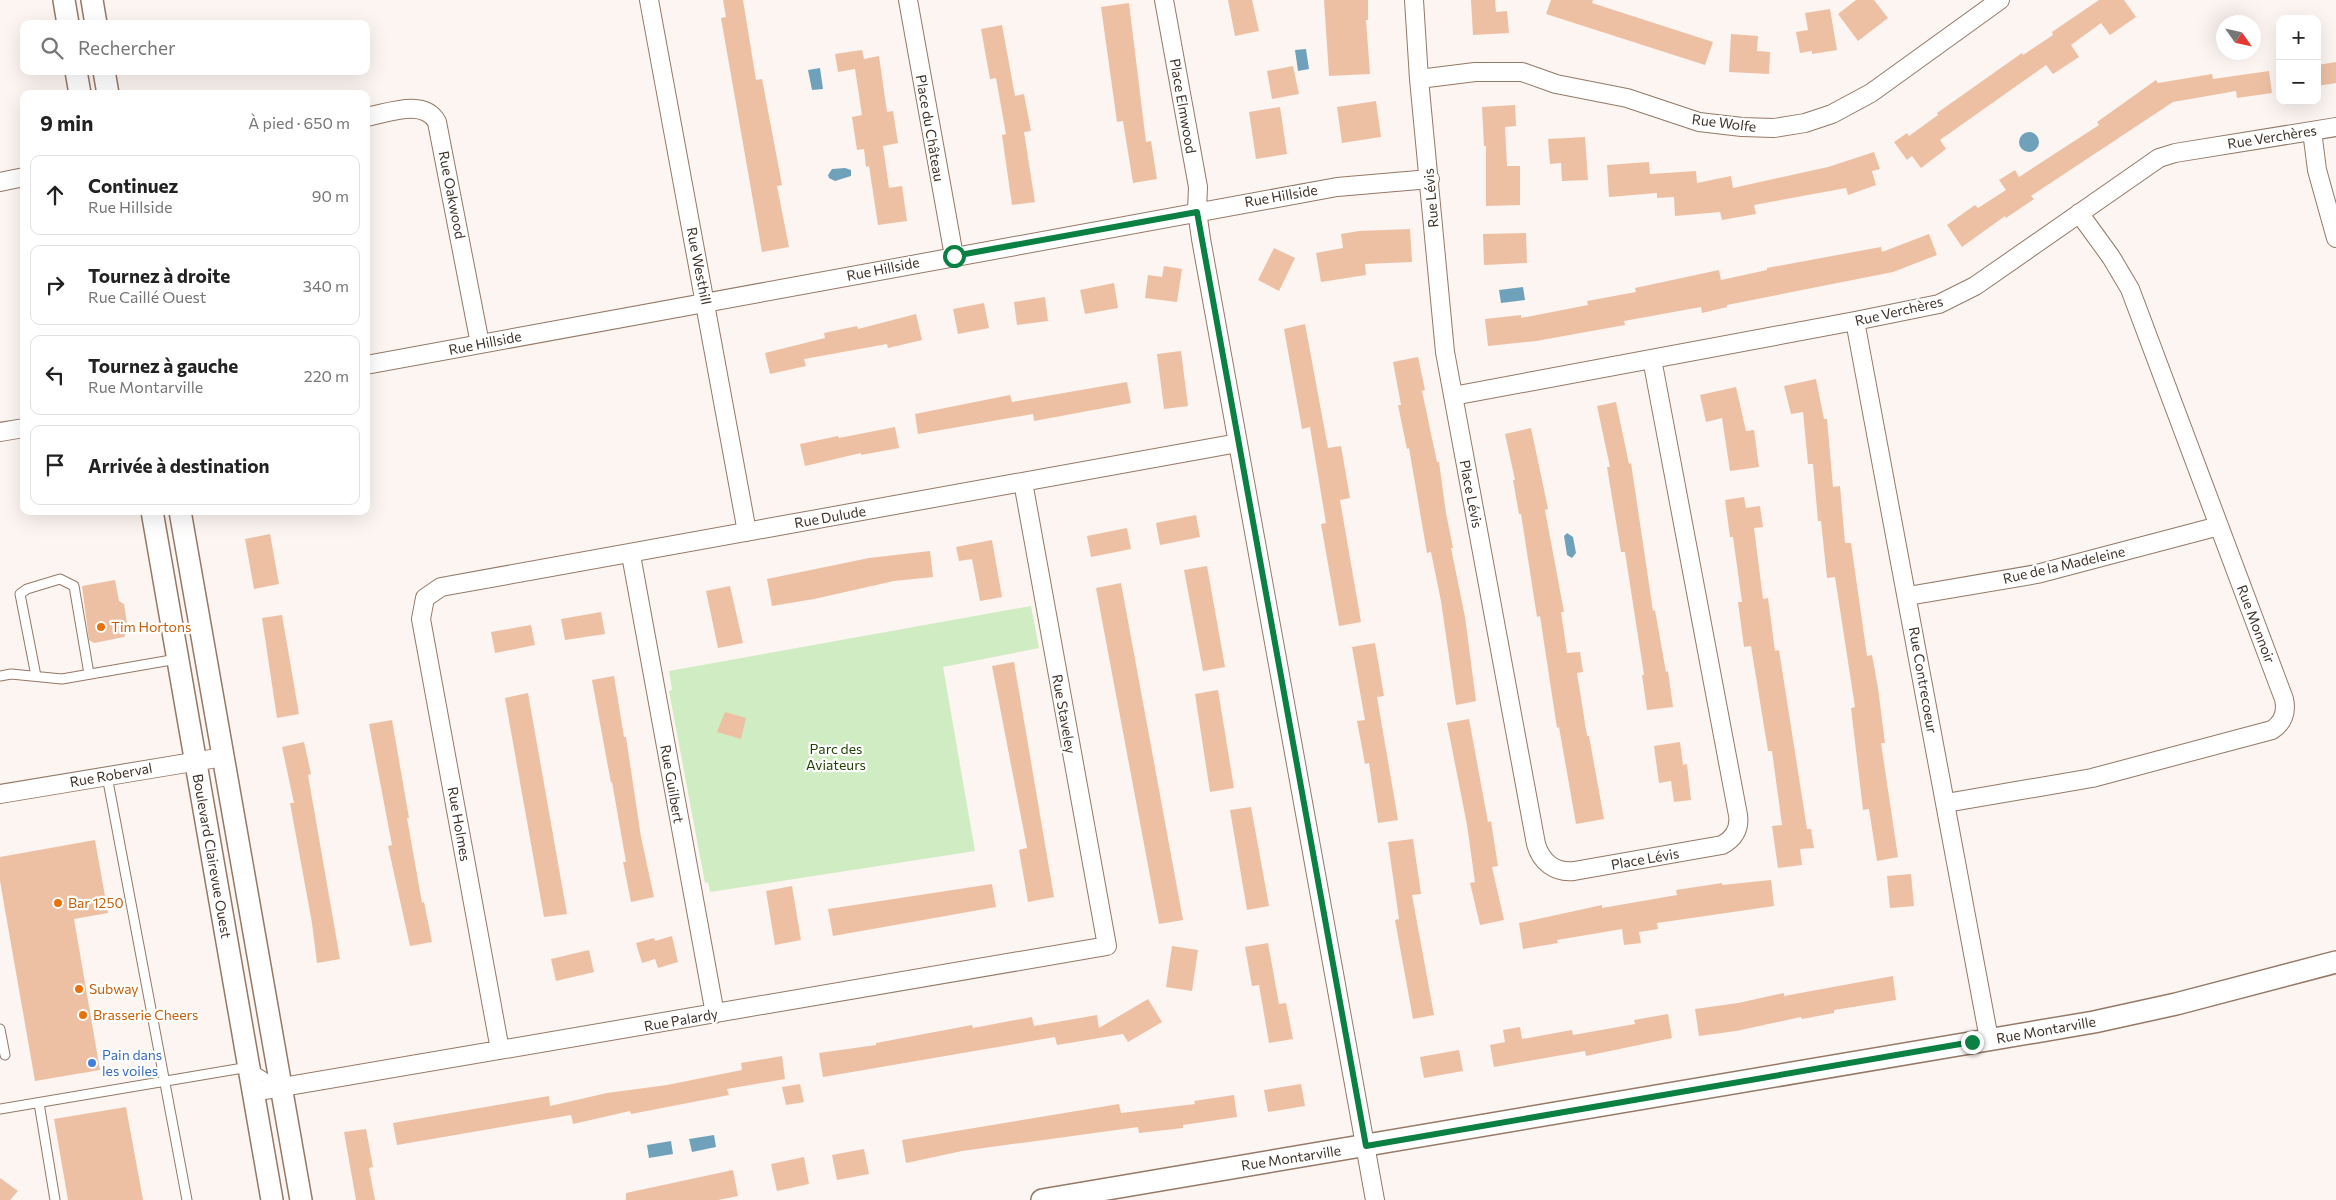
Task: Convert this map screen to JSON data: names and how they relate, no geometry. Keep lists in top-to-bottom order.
{
  "streets": {
    "street": [
      "Place Elmwood",
      "Rue Wolfe",
      "Place du Château",
      "Rue Verchères",
      "Rue Oakwood",
      "Rue Hillside",
      "Rue Lévis",
      "Rue Westhill",
      "Place Lévis",
      "Rue Dulude",
      "Rue de la Madeleine",
      "Rue Monnoir",
      "Rue Contrecoeur",
      "Rue Staveley",
      "Rue Roberval",
      "Rue Guilbert",
      "Rue Holmes",
      "Boulevard Clairevue Ouest",
      "Rue Palardy",
      "Rue Montarville"
    ]
  },
  "crossings": [
    ["Place Elmwood", "Rue Hillside"],
    ["Place Elmwood", "Rue Dulude"],
    ["Place Elmwood", "Rue Montarville"],
    ["Rue Wolfe", "Rue Lévis"],
    ["Place du Château", "Rue Hillside"],
    ["Rue Verchères", "Rue Lévis"],
    ["Rue Verchères", "Place Lévis"],
    ["Rue Verchères", "Rue Monnoir"],
    ["Rue Verchères", "Rue Contrecoeur"],
    ["Rue Oakwood", "Rue Hillside"],
    ["Rue Hillside", "Rue Lévis"],
    ["Rue Hillside", "Rue Westhill"],
    ["Rue Lévis", "Place Lévis"],
    ["Rue Westhill", "Rue Dulude"],
    ["Rue Dulude", "Rue Staveley"],
    ["Rue Dulude", "Rue Guilbert"],
    ["Rue Dulude", "Rue Holmes"],
    ["Rue de la Madeleine", "Rue Monnoir"],
    ["Rue de la Madeleine", "Rue Contrecoeur"],
    ["Rue Monnoir", "Rue Contrecoeur"],
    ["Rue Contrecoeur", "Rue Montarville"],
    ["Rue Staveley", "Rue Palardy"],
    ["Rue Roberval", "Boulevard Clairevue Ouest"],
    ["Rue Guilbert", "Rue Palardy"],
    ["Rue Holmes", "Rue Palardy"],
    ["Boulevard Clairevue Ouest", "Rue Palardy"]
  ],
  "parks": ["Parc des Aviateurs"],
  "places": [
    "Tim Hortons",
    "Bar 1250",
    "Subway",
    "Brasserie Cheers",
    "Pain dans les voiles"
  ],
  "north": "bottom right",
  "page": {
    "map_buttons": ["+", "−"],
    "search": "Rechercher",
    "heading": ["9 min", "À pied · 650 m"],
    "list": [
      ["Continuez", "Rue Hillside", "90 m"],
      ["Tournez à droite", "Rue Caillé Ouest", "340 m"],
      ["Tournez à gauche", "Rue Montarville", "220 m"],
      "Arrivée à destination"
    ]
  }
}
